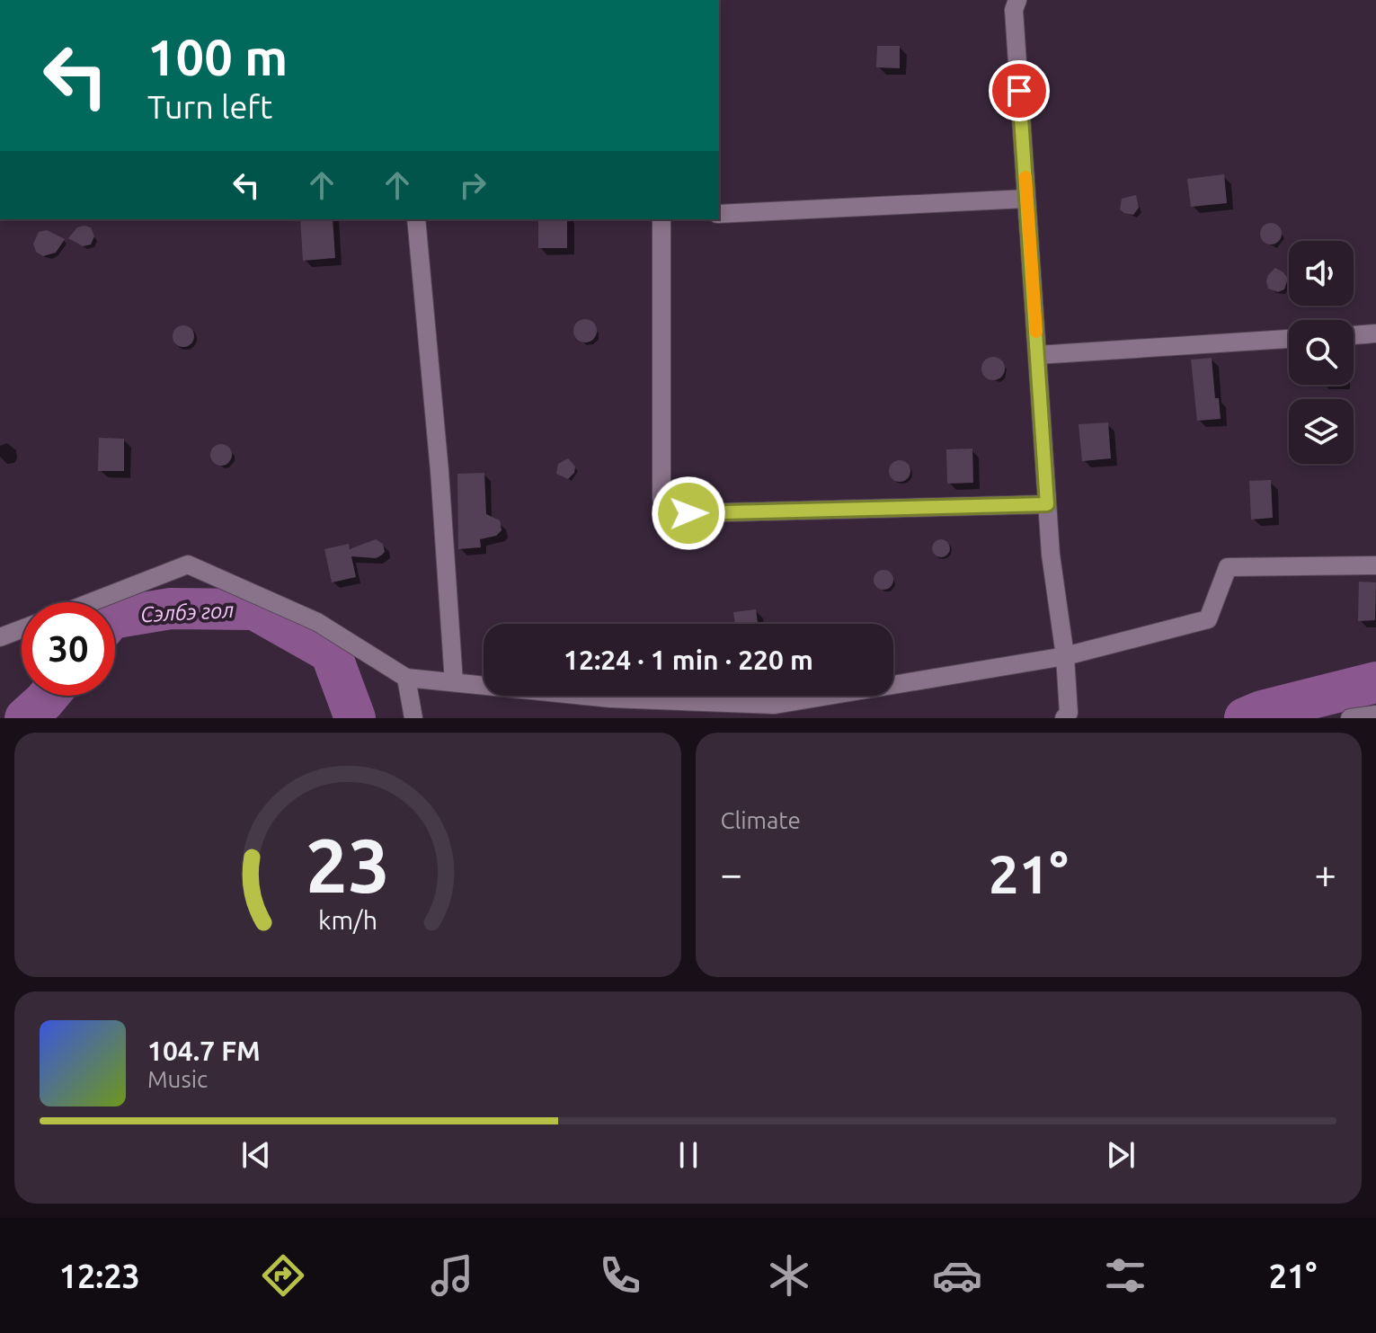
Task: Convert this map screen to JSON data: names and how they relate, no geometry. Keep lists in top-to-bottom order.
{
  "water": ["Сэлбэ гол"],
  "page": {
    "turn": ["100 m", "Turn left"],
    "limit": "30",
    "trip": "12:24 · 1 min · 220 m",
    "tile": "Climate",
    "heat": ["−", "21°", "+"],
    "song": ["104.7 FM", "Music"],
    "tabs": ["12:23", "21°"],
    "gauge": ["23", "km/h"]
  }
}
